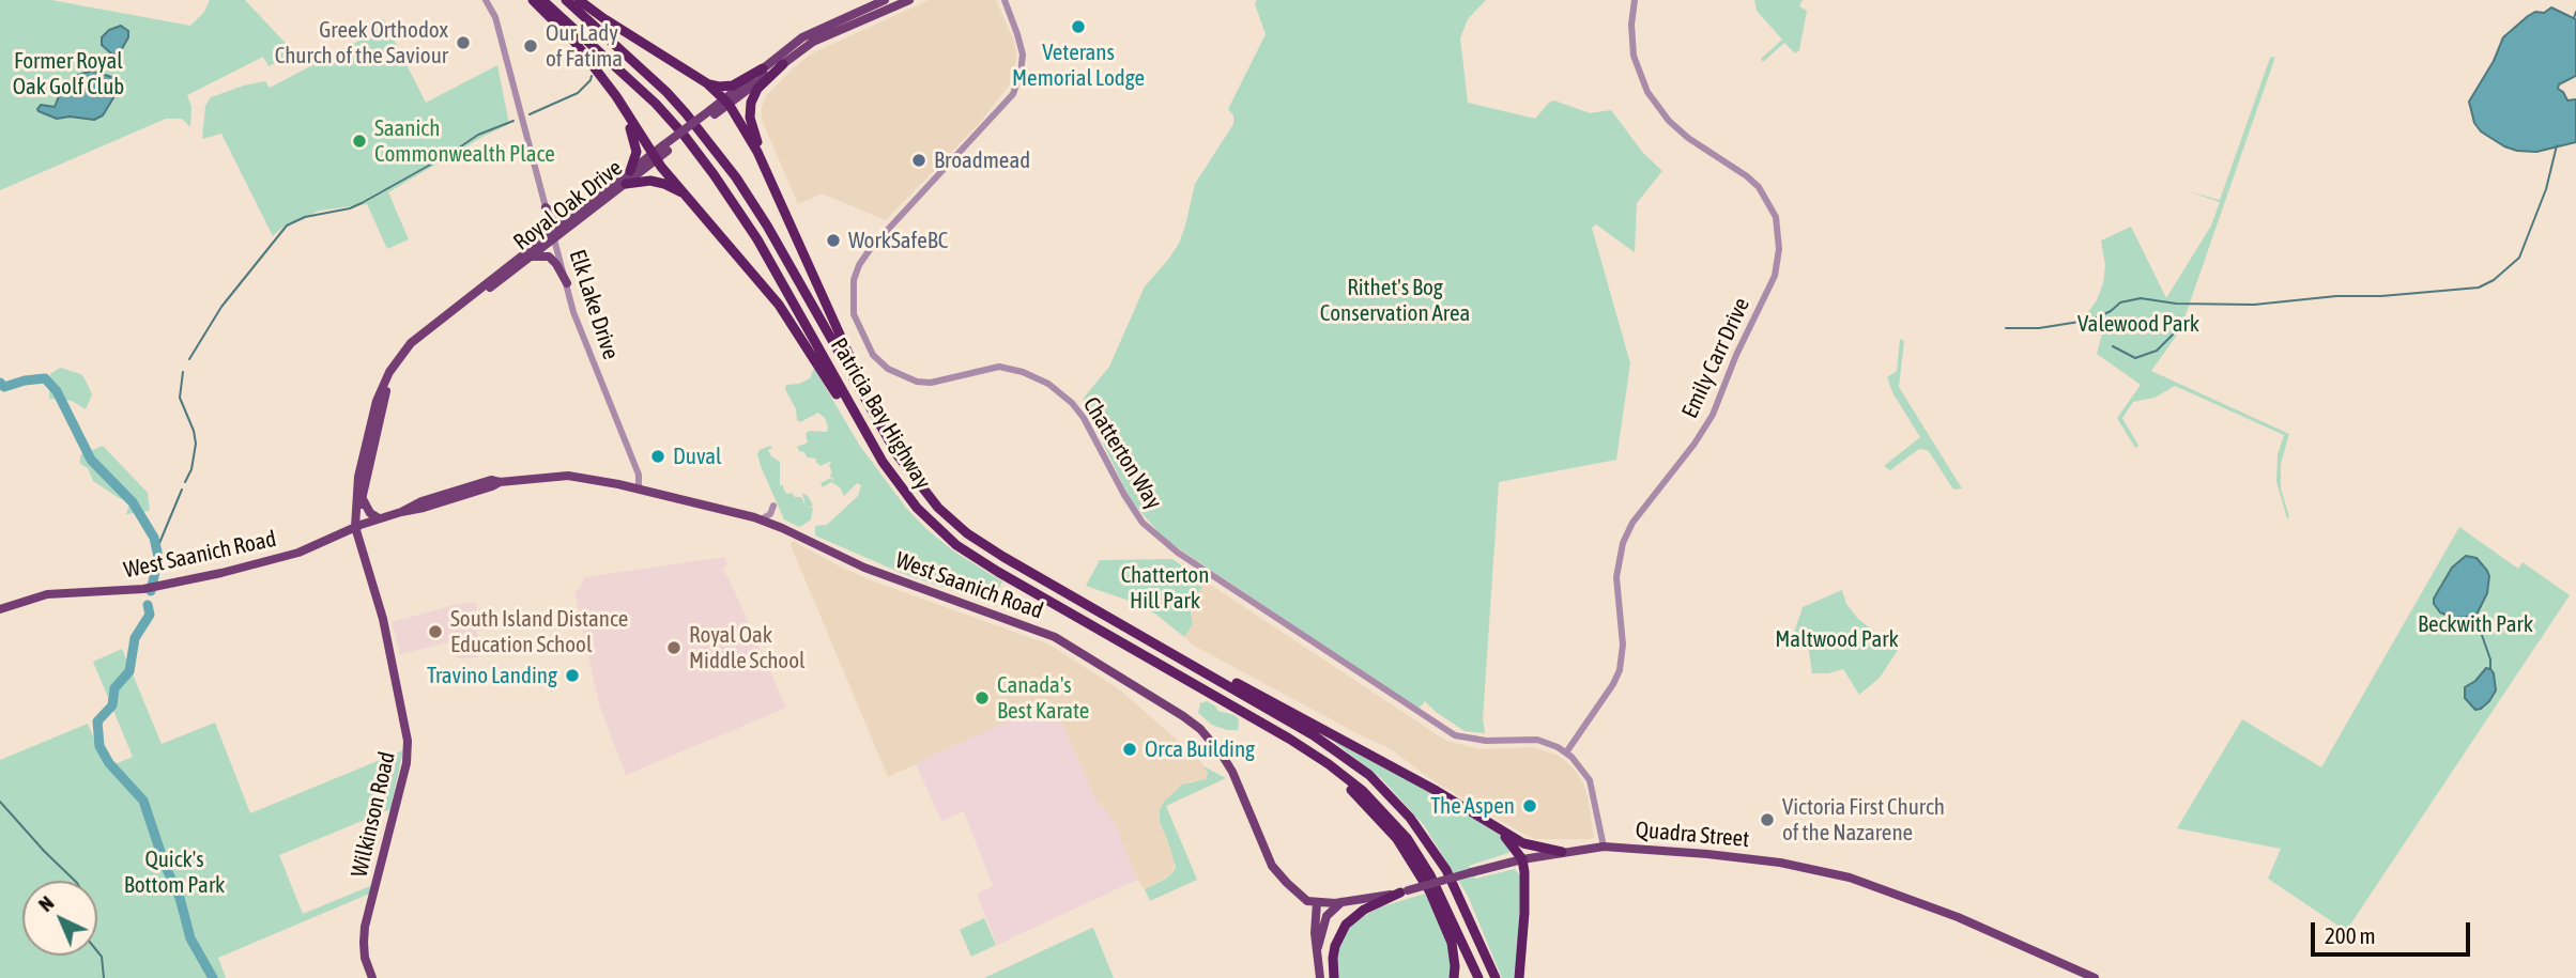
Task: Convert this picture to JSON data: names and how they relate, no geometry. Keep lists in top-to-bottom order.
{
  "streets": {
    "highway": ["Patricia Bay Highway"],
    "main road": [
      "Royal Oak Drive",
      "West Saanich Road",
      "Wilkinson Road",
      "Quadra Street"
    ],
    "street": ["Elk Lake Drive", "Emily Carr Drive", "Chatterton Way"]
  },
  "crossings": [
    ["Royal Oak Drive", "Elk Lake Drive"],
    ["Royal Oak Drive", "West Saanich Road"],
    ["Royal Oak Drive", "Wilkinson Road"],
    ["Elk Lake Drive", "West Saanich Road"],
    ["Emily Carr Drive", "Chatterton Way"],
    ["West Saanich Road", "Wilkinson Road"],
    ["West Saanich Road", "Quadra Street"]
  ],
  "parks": [
    "Former Royal Oak Golf Club",
    "Rithet's Bog Conservation Area",
    "Valewood Park",
    "Chatterton Hill Park",
    "Beckwith Park",
    "Maltwood Park",
    "Quick's Bottom Park"
  ],
  "places": [
    "Veterans Memorial Lodge",
    "Greek Orthodox Church of the Saviour",
    "Our Lady of Fatima",
    "Saanich Commonwealth Place",
    "Broadmead",
    "WorkSafeBC",
    "Duval",
    "South Island Distance Education School",
    "Royal Oak Middle School",
    "Travino Landing",
    "Canada's Best Karate",
    "Orca Building",
    "The Aspen",
    "Victoria First Church of the Nazarene"
  ],
  "scale_bar": "200 m",
  "north": "top left"
}
